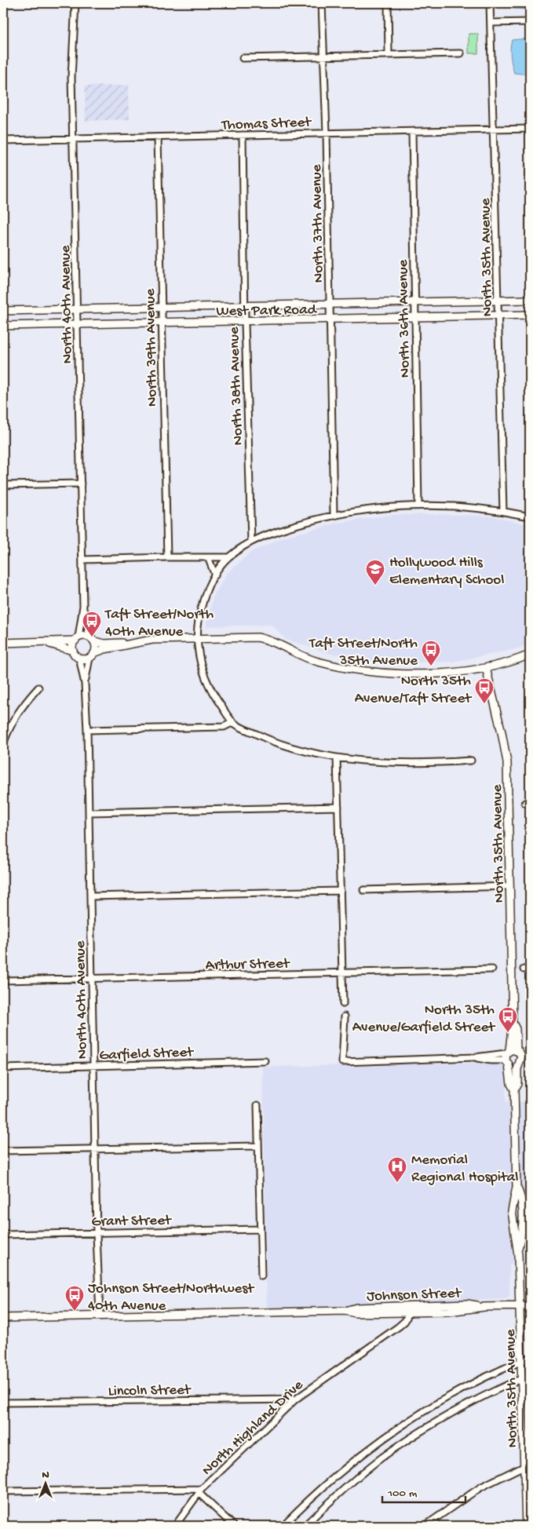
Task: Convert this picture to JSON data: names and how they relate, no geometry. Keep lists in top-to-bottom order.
{
  "streets": {
    "street": [
      "Thomas Street",
      "North 37th Avenue",
      "North 35th Avenue",
      "North 40th Avenue",
      "West Park Road",
      "North 36th Avenue",
      "North 39th Avenue",
      "North 38th Avenue",
      "Arthur Street",
      "Garfield Street",
      "Grant Street",
      "Johnson Street",
      "Lincoln Street",
      "North Highland Drive"
    ]
  },
  "crossings": [
    ["Thomas Street", "North 37th Avenue"],
    ["Thomas Street", "North 35th Avenue"],
    ["Thomas Street", "North 40th Avenue"],
    ["Thomas Street", "North 36th Avenue"],
    ["Thomas Street", "North 39th Avenue"],
    ["Thomas Street", "North 38th Avenue"],
    ["North 37th Avenue", "West Park Road"],
    ["North 35th Avenue", "West Park Road"],
    ["North 35th Avenue", "Johnson Street"],
    ["North 40th Avenue", "West Park Road"],
    ["North 40th Avenue", "Arthur Street"],
    ["North 40th Avenue", "Garfield Street"],
    ["North 40th Avenue", "Grant Street"],
    ["North 40th Avenue", "Johnson Street"],
    ["West Park Road", "North 36th Avenue"],
    ["West Park Road", "North 39th Avenue"],
    ["West Park Road", "North 38th Avenue"],
    ["Johnson Street", "North Highland Drive"],
    ["Lincoln Street", "North Highland Drive"]
  ],
  "places": {
    "school or university": ["Hollywood Hills Elementary School"],
    "bus stop": [
      "Taft Street/North 40th Avenue",
      "Taft Street/North 35th Avenue",
      "North 35th Avenue/Taft Street",
      "North 35th Avenue/Garfield Street",
      "Johnson Street/Northwest 40th Avenue"
    ],
    "hospital": ["Memorial Regional Hospital"]
  },
  "scale_bar": "100 m",
  "north": "top"
}
